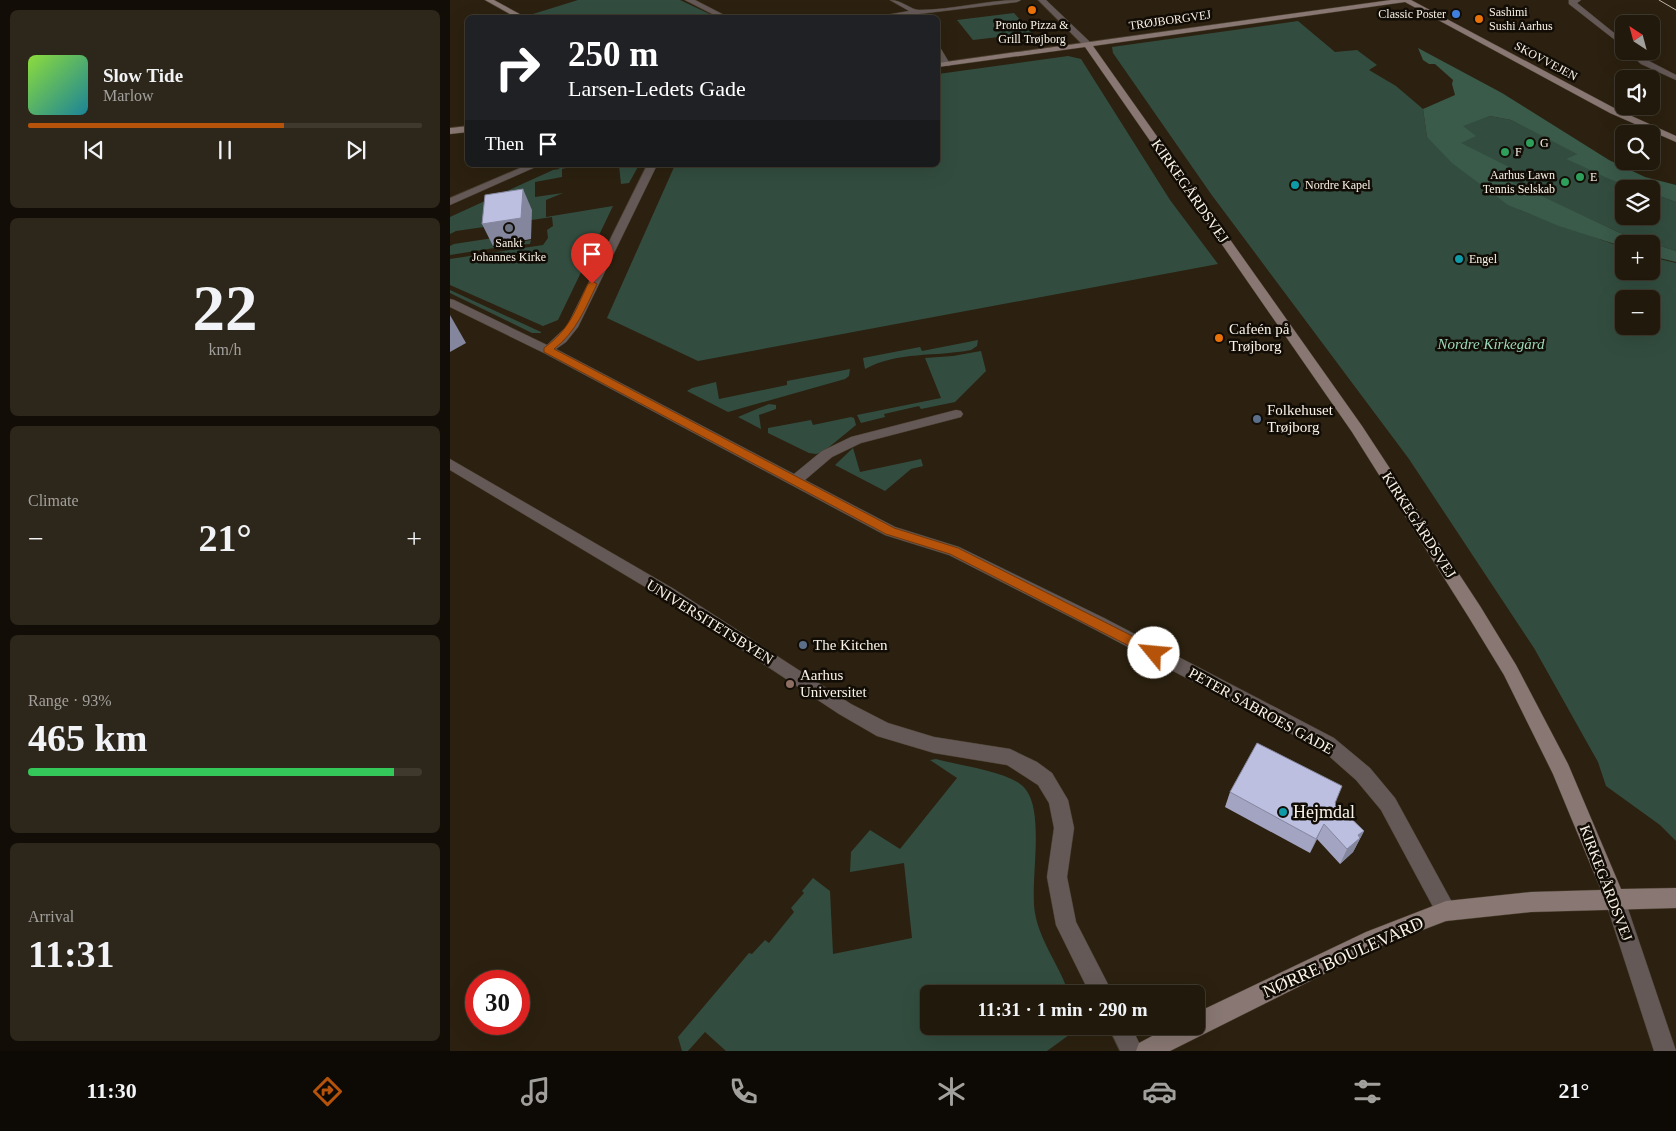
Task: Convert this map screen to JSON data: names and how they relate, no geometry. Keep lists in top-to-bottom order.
{
  "streets": {
    "street": [
      "TRØJBORGVEJ",
      "SKOVVEJEN",
      "KIRKEGÅRDSVEJ",
      "UNIVERSITETSBYEN",
      "PETER SABROES GADE",
      "NØRRE BOULEVARD"
    ]
  },
  "crossings": [
    ["TRØJBORGVEJ", "SKOVVEJEN"],
    ["TRØJBORGVEJ", "KIRKEGÅRDSVEJ"],
    ["KIRKEGÅRDSVEJ", "NØRRE BOULEVARD"],
    ["PETER SABROES GADE", "NØRRE BOULEVARD"]
  ],
  "parks": ["Nordre Kirkegård"],
  "places": [
    "Pronto Pizza & Grill Trøjborg",
    "Classic Poster",
    "Sashimi Sushi Aarhus",
    "G",
    "F",
    "E",
    "Aarhus Lawn Tennis Selskab",
    "Nordre Kapel",
    "Sankt Johannes Kirke",
    "Engel",
    "Cafeén på Trøjborg",
    "Folkehuset Trøjborg",
    "The Kitchen",
    "Aarhus Universitet",
    "Hejmdal"
  ],
  "north": "top left",
  "page": {
    "map_buttons": ["+", "−"],
    "turn": ["250 m", "Larsen-Ledets Gade"],
    "song": ["Slow Tide", "Marlow"],
    "then": "Then",
    "tile": [
      ["22", "km/h"],
      "Climate",
      ["Range · 93%", "465 km"],
      ["Arrival", "11:31"]
    ],
    "heat": ["−", "21°", "+"],
    "limit": "30",
    "trip": "11:31 · 1 min · 290 m",
    "tabs": ["11:30", "21°"]
  }
}
